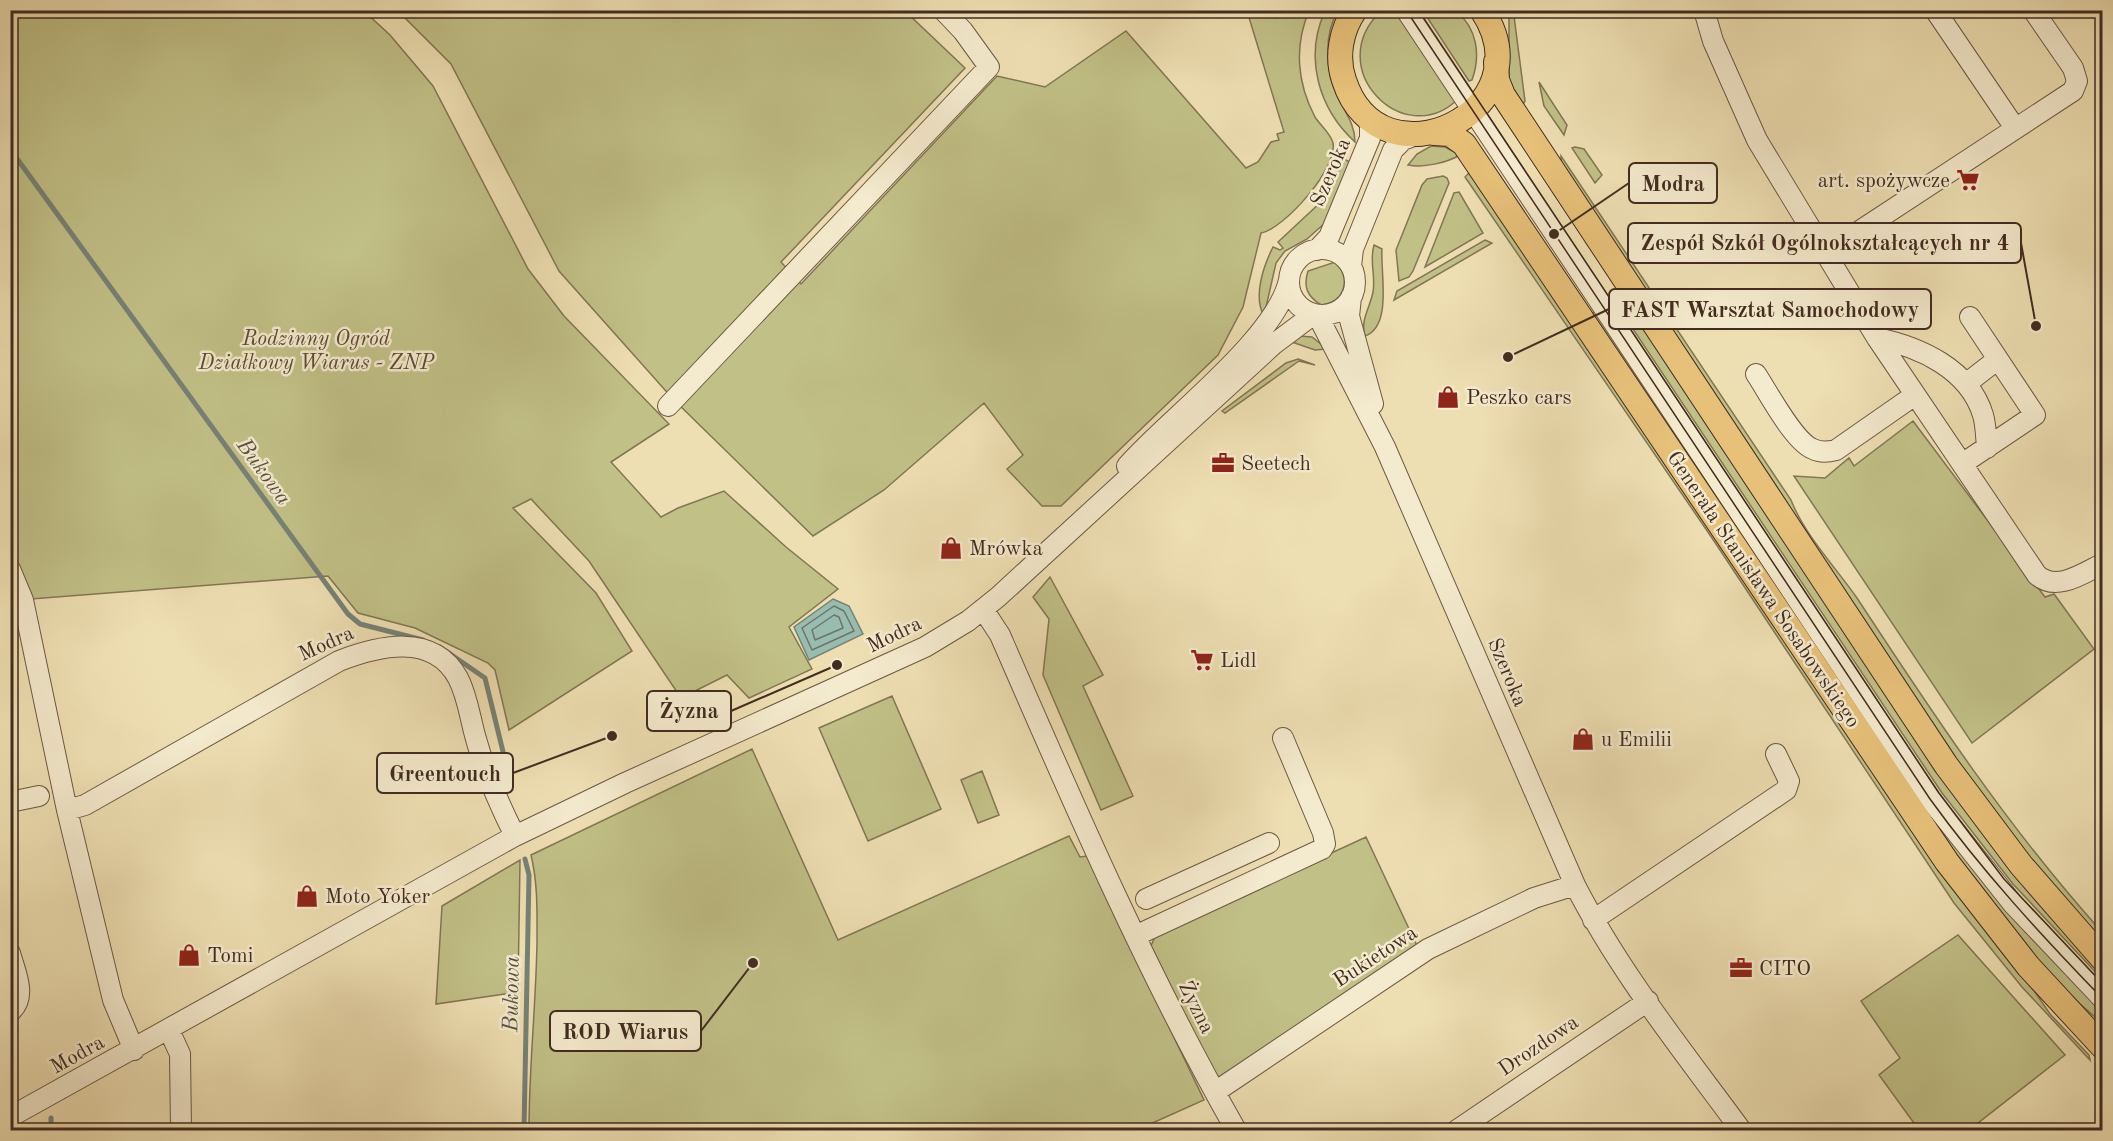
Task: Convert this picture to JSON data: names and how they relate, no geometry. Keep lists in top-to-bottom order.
{
  "streets": {
    "main road": ["Generała Stanisława Sosabowskiego"],
    "street": [
      "Szeroka",
      "Modra",
      "Bukietowa",
      "Żyzna",
      "Drozdowa"
    ]
  },
  "crossings": [
    ["Szeroka", "Generała Stanisława Sosabowskiego"],
    ["Szeroka", "Modra"],
    ["Szeroka", "Bukietowa"],
    ["Szeroka", "Drozdowa"],
    ["Modra", "Żyzna"],
    ["Bukietowa", "Żyzna"]
  ],
  "water": ["Bukowa"],
  "parks": ["Rodzinny Ogród Działkowy Wiarus - ZNP"],
  "places": {
    "supermarket": ["art. spożywcze", "Lidl"],
    "other": [
      "Modra",
      "Zespół Szkół Ogólnokształcących nr 4",
      "FAST Warsztat Samochodowy",
      "Żyzna",
      "Greentouch",
      "ROD Wiarus"
    ],
    "shop": [
      "Peszko cars",
      "Mrówka",
      "u Emilii",
      "Moto Yoker",
      "Tomi"
    ],
    "office": ["Seetech", "CITO"]
  }
}
